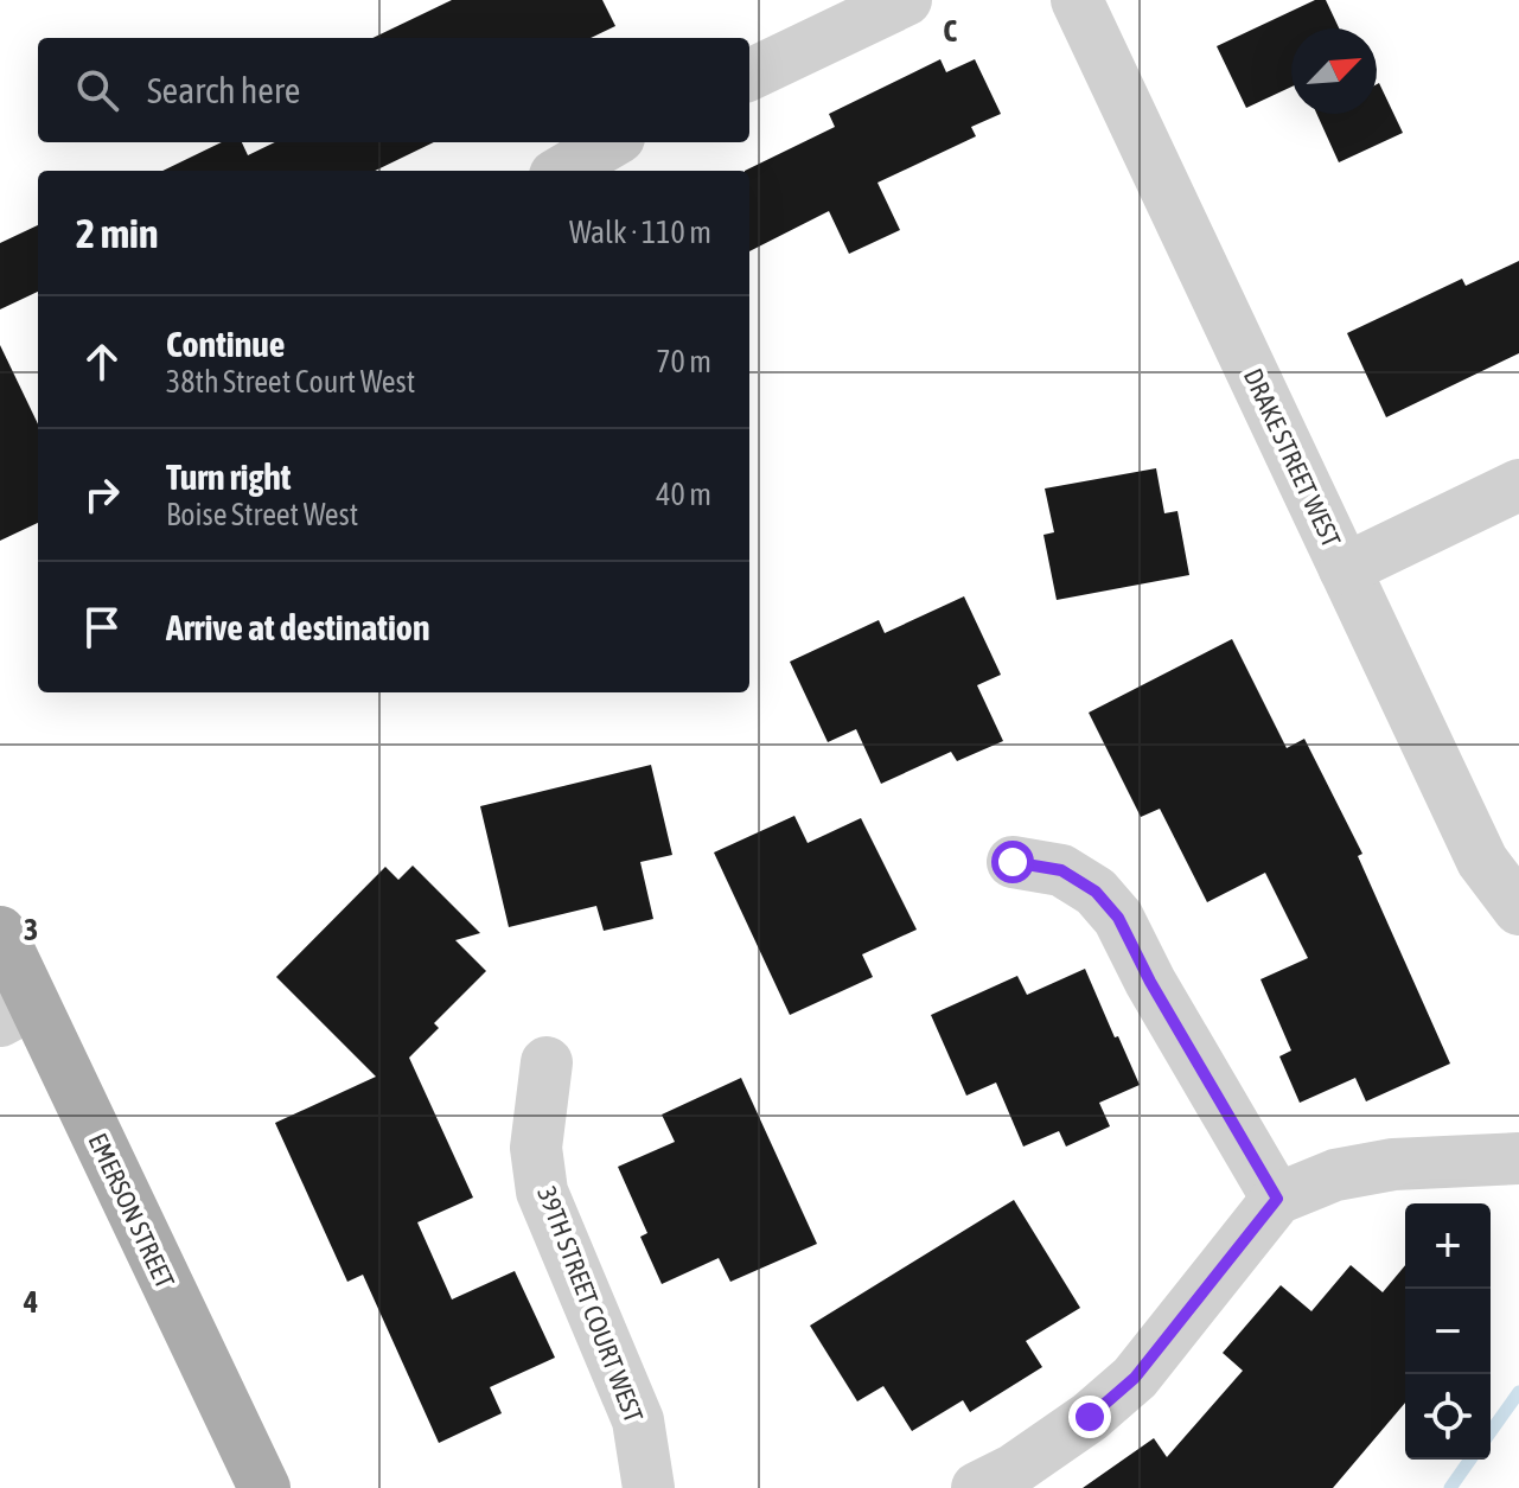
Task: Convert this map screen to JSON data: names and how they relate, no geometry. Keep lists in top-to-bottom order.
{
  "streets": {
    "main road": ["EMERSON STREET"],
    "street": ["DRAKE STREET WEST", "39TH STREET COURT WEST"]
  },
  "north": "top right",
  "page": {
    "search": "Search here",
    "heading": ["2 min", "Walk · 110 m"],
    "list": [
      ["Continue", "38th Street Court West", "70 m"],
      ["Turn right", "Boise Street West", "40 m"],
      "Arrive at destination"
    ],
    "map_buttons": ["+", "−"]
  },
  "grid": {
    "columns": ["C"],
    "rows": ["3", "4"]
  }
}
